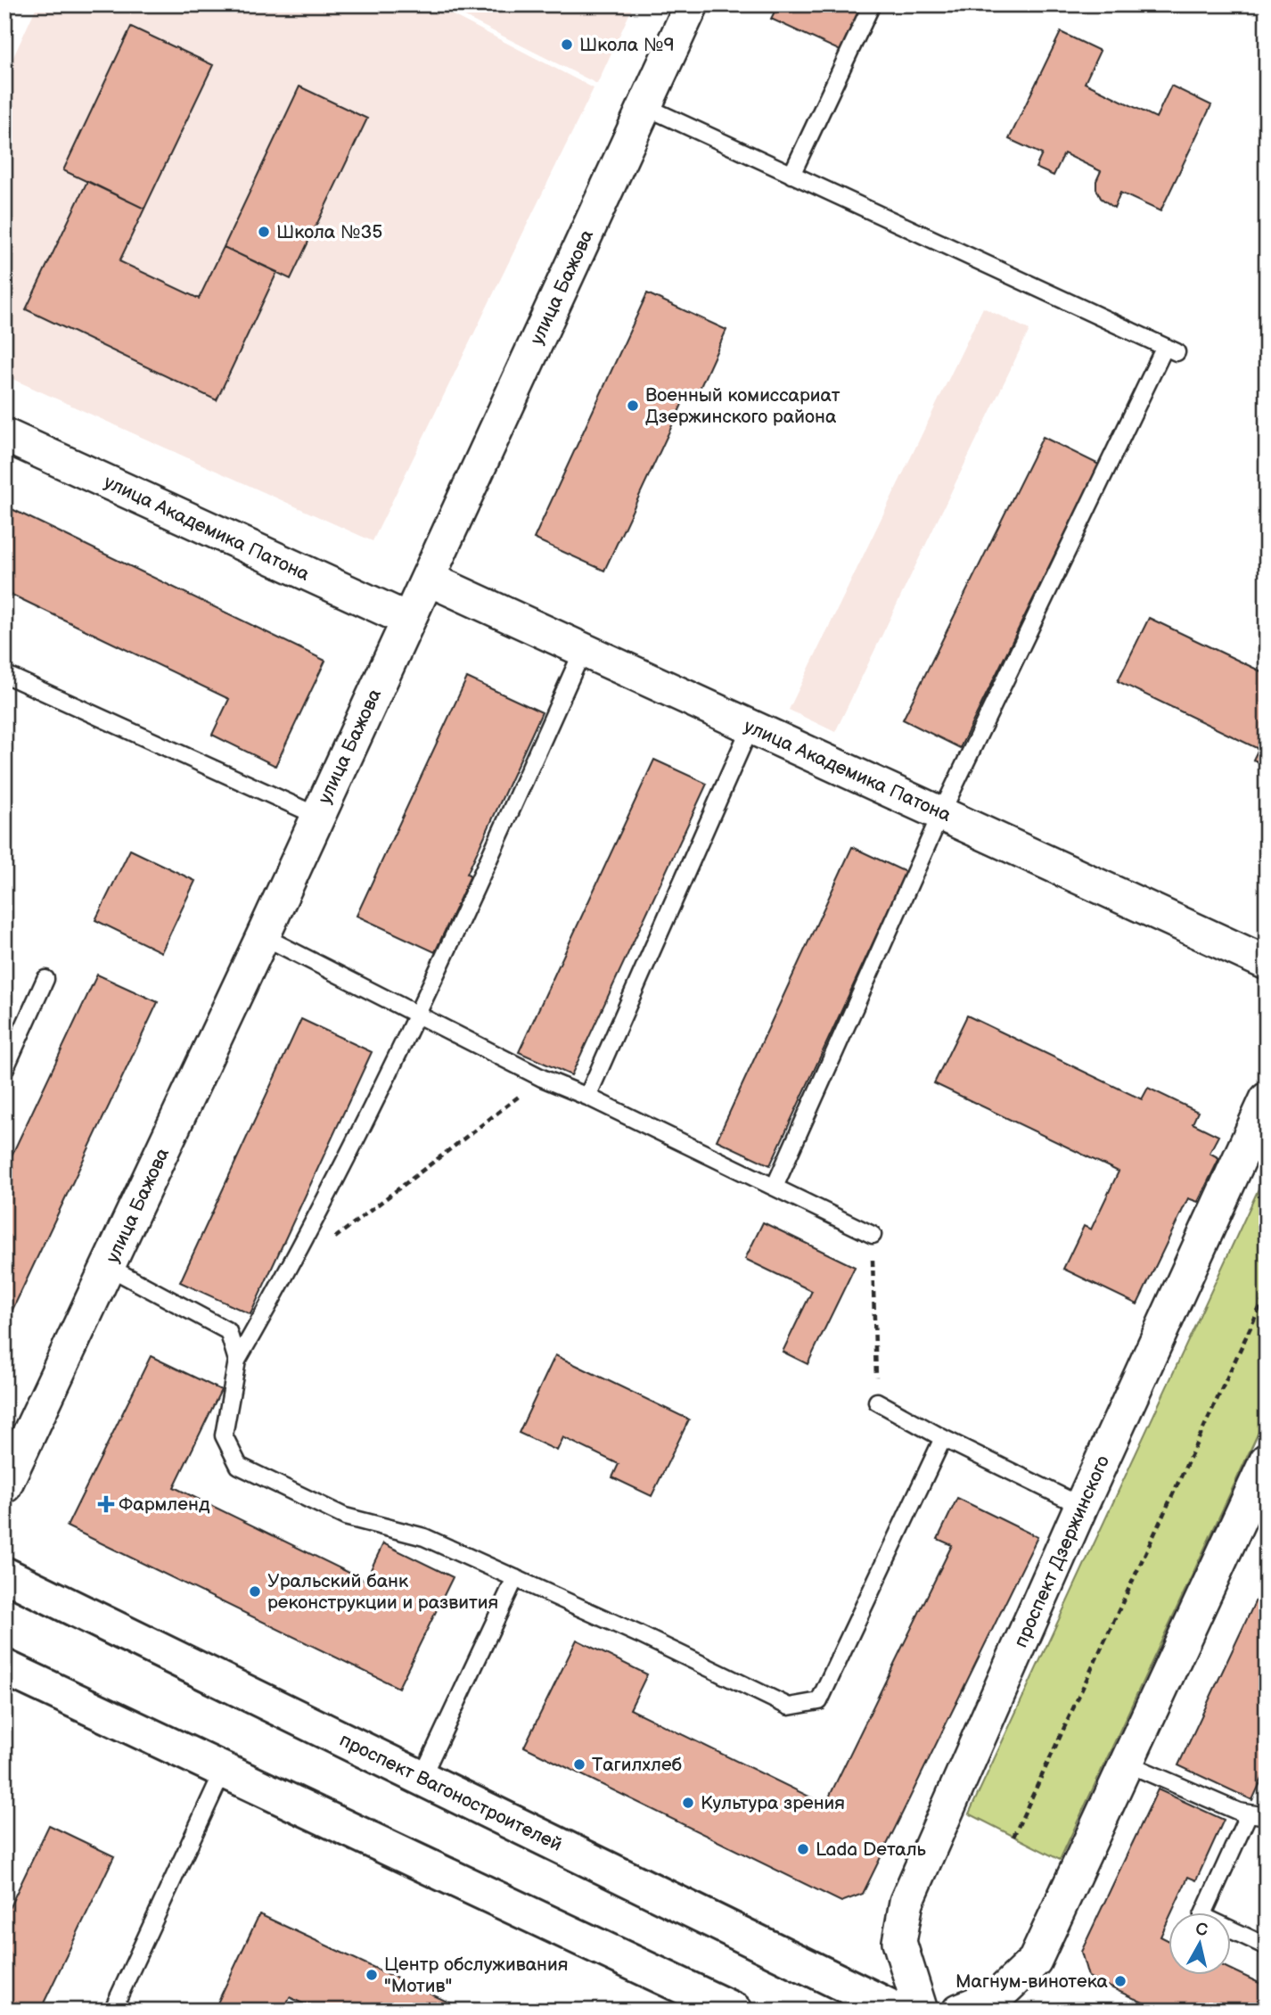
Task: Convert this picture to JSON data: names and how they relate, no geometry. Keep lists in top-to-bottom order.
{
  "streets": {
    "main road": ["проспект Вагоностроителей"],
    "street": ["улица Бажова", "улица Академика Патона", "проспект Дзержинского"]
  },
  "crossings": [
    ["улица Бажова", "улица Академика Патона"]
  ],
  "places": {
    "other": [
      "Школа №9",
      "Школа №35",
      "Военный комиссариат Дзержинского района",
      "Уральский банк реконструкции и развития",
      "Тагилхлеб",
      "Культура зрения",
      "Lada Dеталь",
      "Центр обслуживания \"Мотив\"",
      "Магнум-винотека"
    ],
    "health": ["Фармленд"]
  },
  "north": "top"
}
